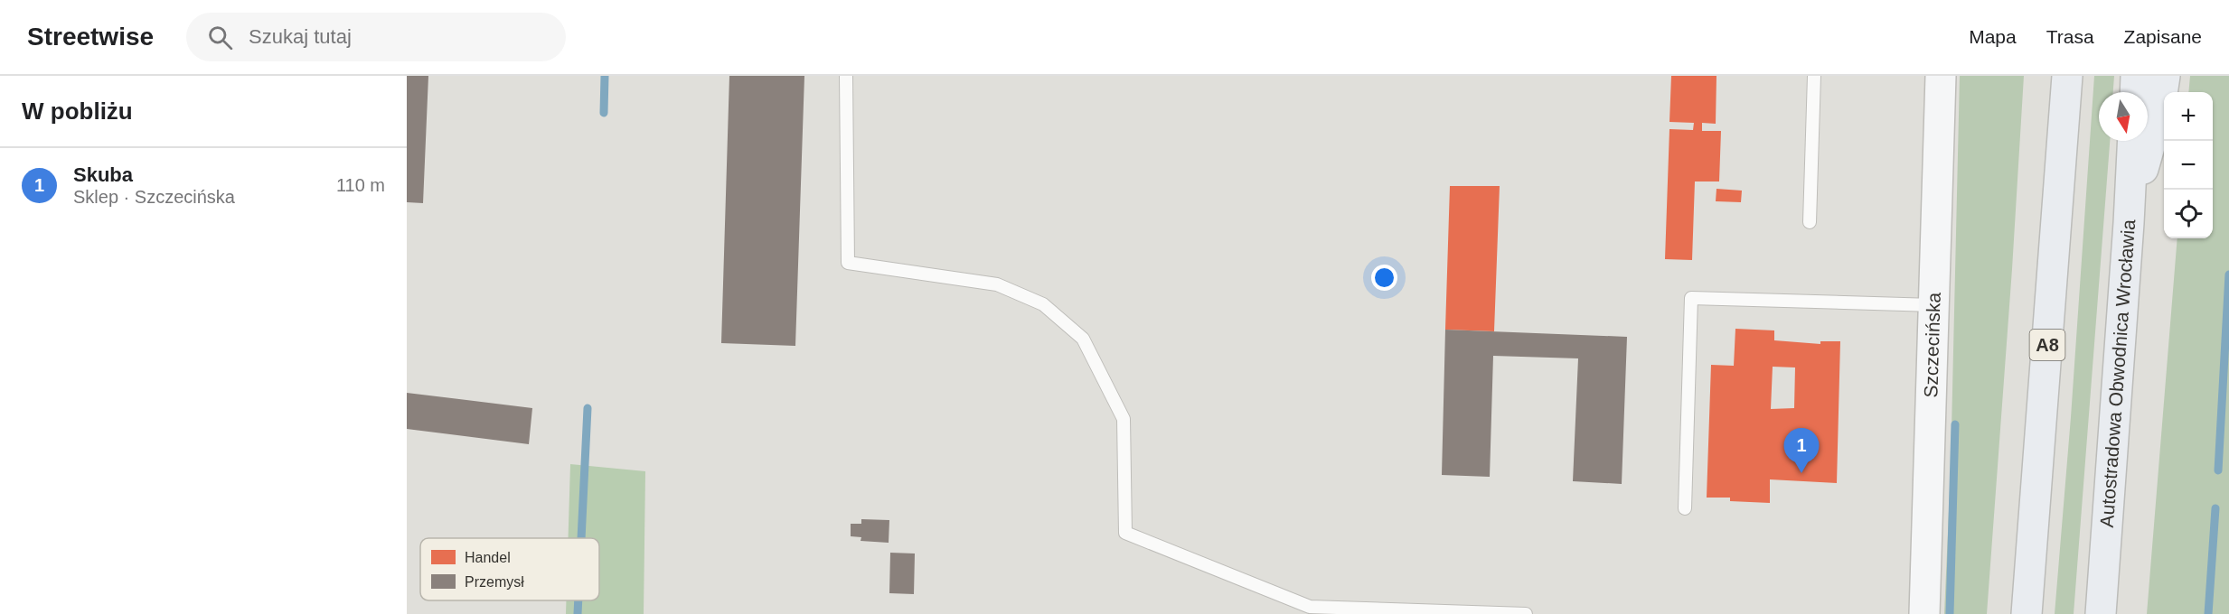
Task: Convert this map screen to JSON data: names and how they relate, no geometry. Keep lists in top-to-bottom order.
{
  "streets": {
    "highway": ["A8", "Autostradowa Obwodnica Wrocławia"],
    "street": ["Szczecińska"]
  },
  "legend": ["Handel", "Przemysł"],
  "north": "bottom",
  "page": {
    "header": "Streetwise",
    "search": "Szukaj tutaj",
    "nav": ["Mapa", "Trasa", "Zapisane"],
    "heading": "W pobliżu",
    "map_buttons": ["+", "−"],
    "list": [
      {
        "mark": "1",
        "name": "Skuba",
        "note": "Sklep · Szczecińska",
        "value": "110 m"
      }
    ],
    "pins": "1"
  }
}
